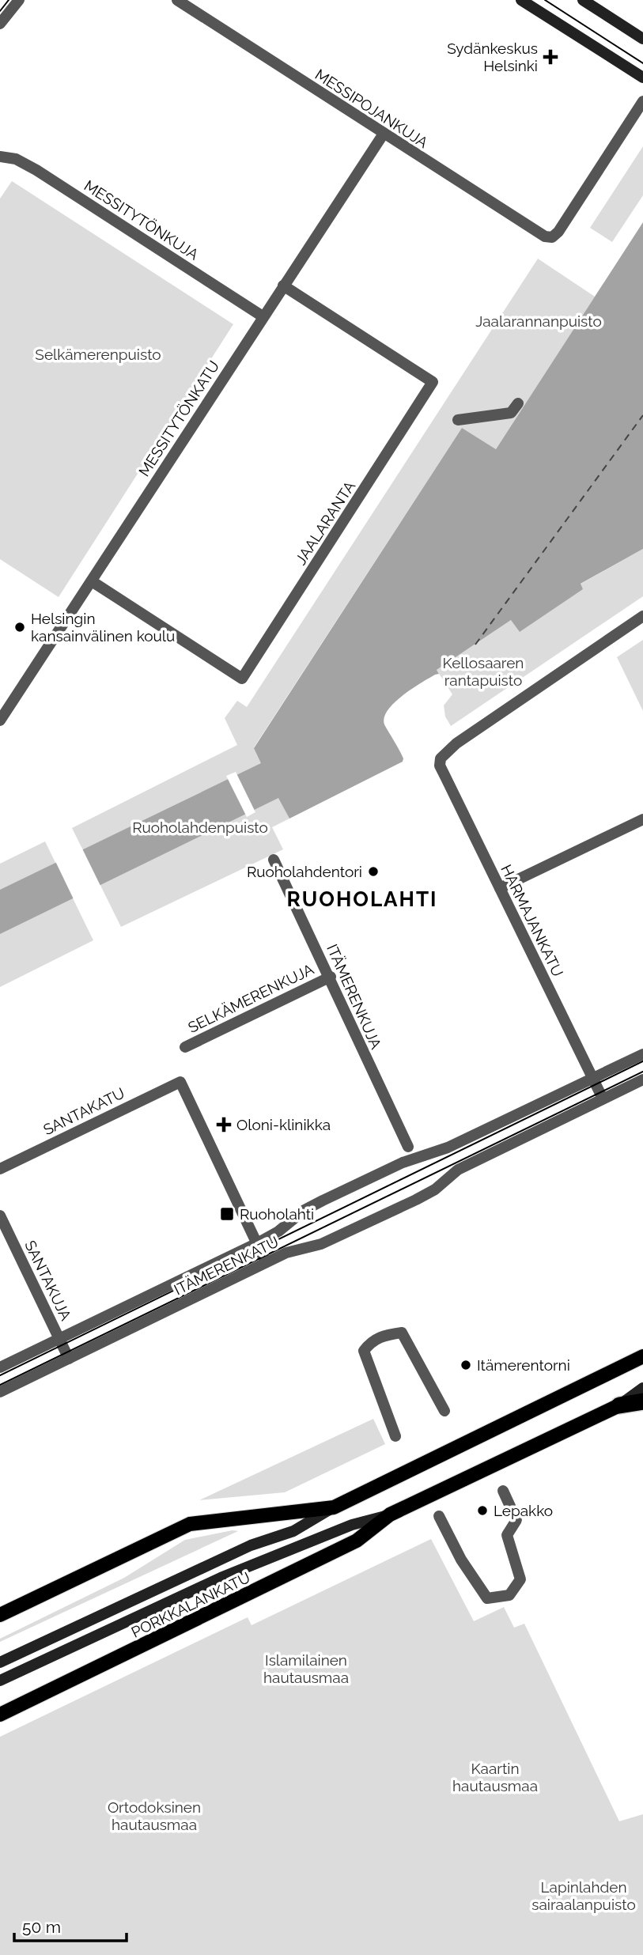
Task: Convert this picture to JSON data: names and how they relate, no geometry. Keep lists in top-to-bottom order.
{
  "streets": {
    "main road": ["PORKKALANKATU"],
    "street": [
      "MESSIPOJANKUJA",
      "MESSITYTÖNKUJA",
      "MESSITYTÖNKATU",
      "JAALARANTA",
      "HARMAJANKATU",
      "ITÄMERENKUJA",
      "SELKÄMERENKUJA",
      "SANTAKATU",
      "ITÄMERENKATU",
      "SANTAKUJA"
    ]
  },
  "crossings": [
    ["MESSIPOJANKUJA", "MESSITYTÖNKATU"],
    ["MESSITYTÖNKUJA", "MESSITYTÖNKATU"],
    ["MESSITYTÖNKATU", "JAALARANTA"],
    ["HARMAJANKATU", "ITÄMERENKATU"],
    ["ITÄMERENKUJA", "SELKÄMERENKUJA"],
    ["SANTAKATU", "ITÄMERENKATU"],
    ["ITÄMERENKATU", "SANTAKUJA"]
  ],
  "districts": ["RUOHOLAHTI"],
  "parks": [
    "Jaalarannanpuisto",
    "Selkämerenpuisto",
    "Kellosaaren rantapuisto",
    "Ruoholahdenpuisto",
    "Islamilainen hautausmaa",
    "Kaartin hautausmaa",
    "Ortodoksinen hautausmaa",
    "Lapinlahden sairaalanpuisto"
  ],
  "places": {
    "health": ["Sydänkeskus Helsinki", "Oloni-klinikka"],
    "other": [
      "Helsingin kansainvälinen koulu",
      "Ruoholahdentori",
      "Itämerentorni",
      "Lepakko"
    ],
    "transit": ["Ruoholahti"]
  },
  "scale_bar": "50 m"
}
